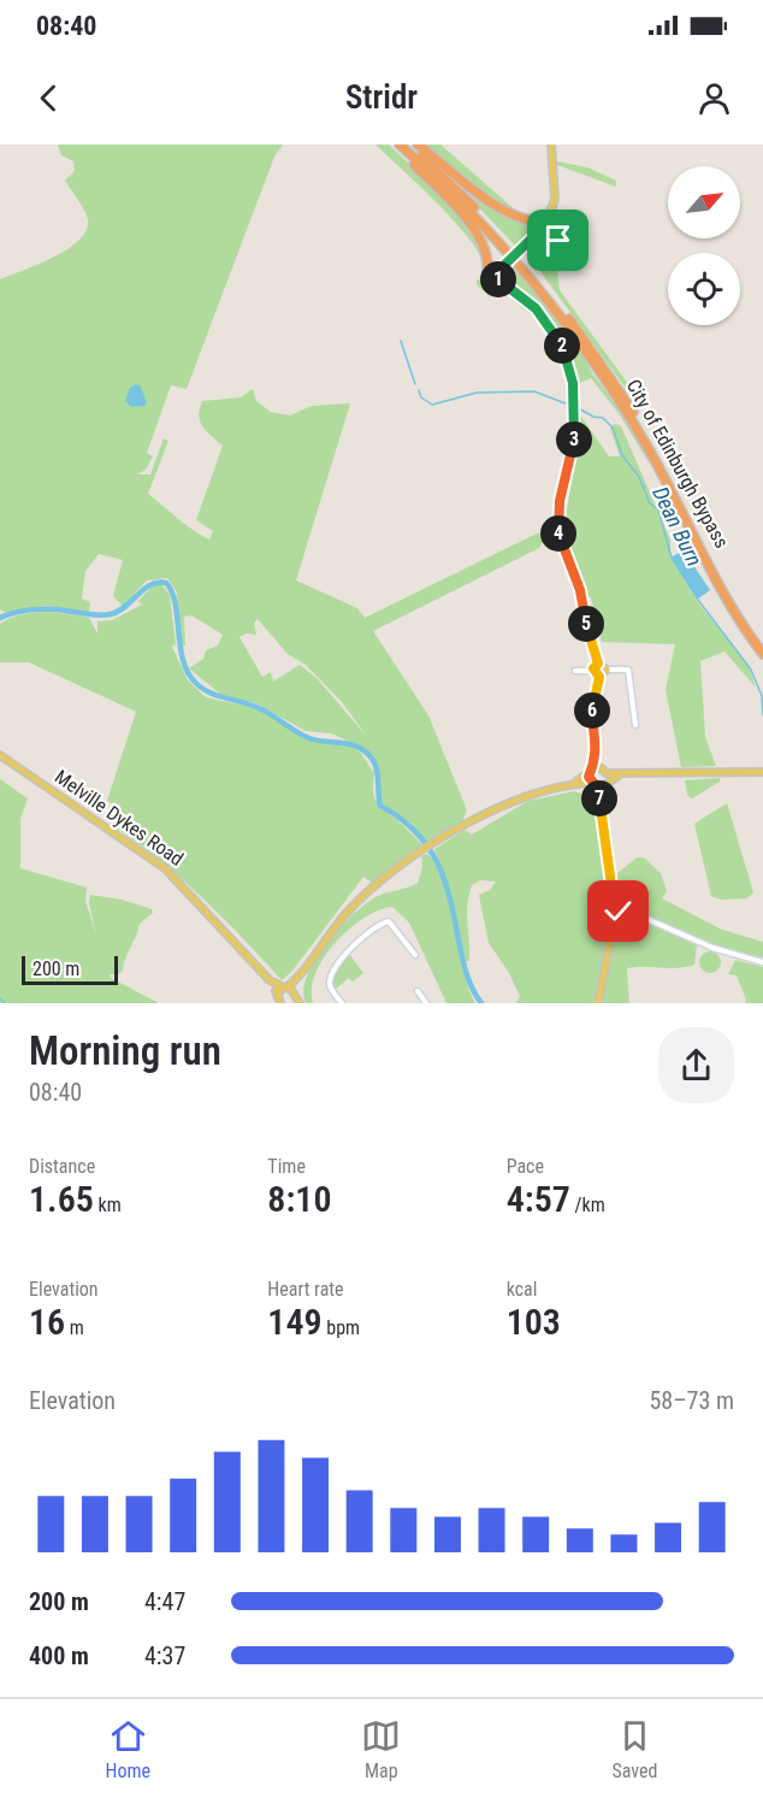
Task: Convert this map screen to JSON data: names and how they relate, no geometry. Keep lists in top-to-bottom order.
{
  "streets": {
    "highway": ["City of Edinburgh Bypass"],
    "main road": ["Melville Dykes Road"]
  },
  "water": ["Dean Burn"],
  "scale_bar": "200 m",
  "north": "top right",
  "page": {
    "status": "08:40",
    "header": "Stridr",
    "pins": [
      "1",
      "2",
      "3",
      "4",
      "5",
      "6",
      "7"
    ],
    "scale": "200 m",
    "heading": ["Morning run", "08:40"],
    "stats": [
      ["Distance", "1.65 km"],
      ["Time", "8:10"],
      ["Pace", "4:57 /km"],
      ["Elevation", "16 m"],
      ["Heart rate", "149 bpm"],
      ["kcal", "103"]
    ],
    "chart": ["Elevation", "58–73 m"],
    "list": [
      {
        "name": "200 m",
        "note": "4:47"
      },
      {
        "name": "400 m",
        "note": "4:37"
      }
    ],
    "tabs": ["Home", "Map", "Saved"]
  }
}
